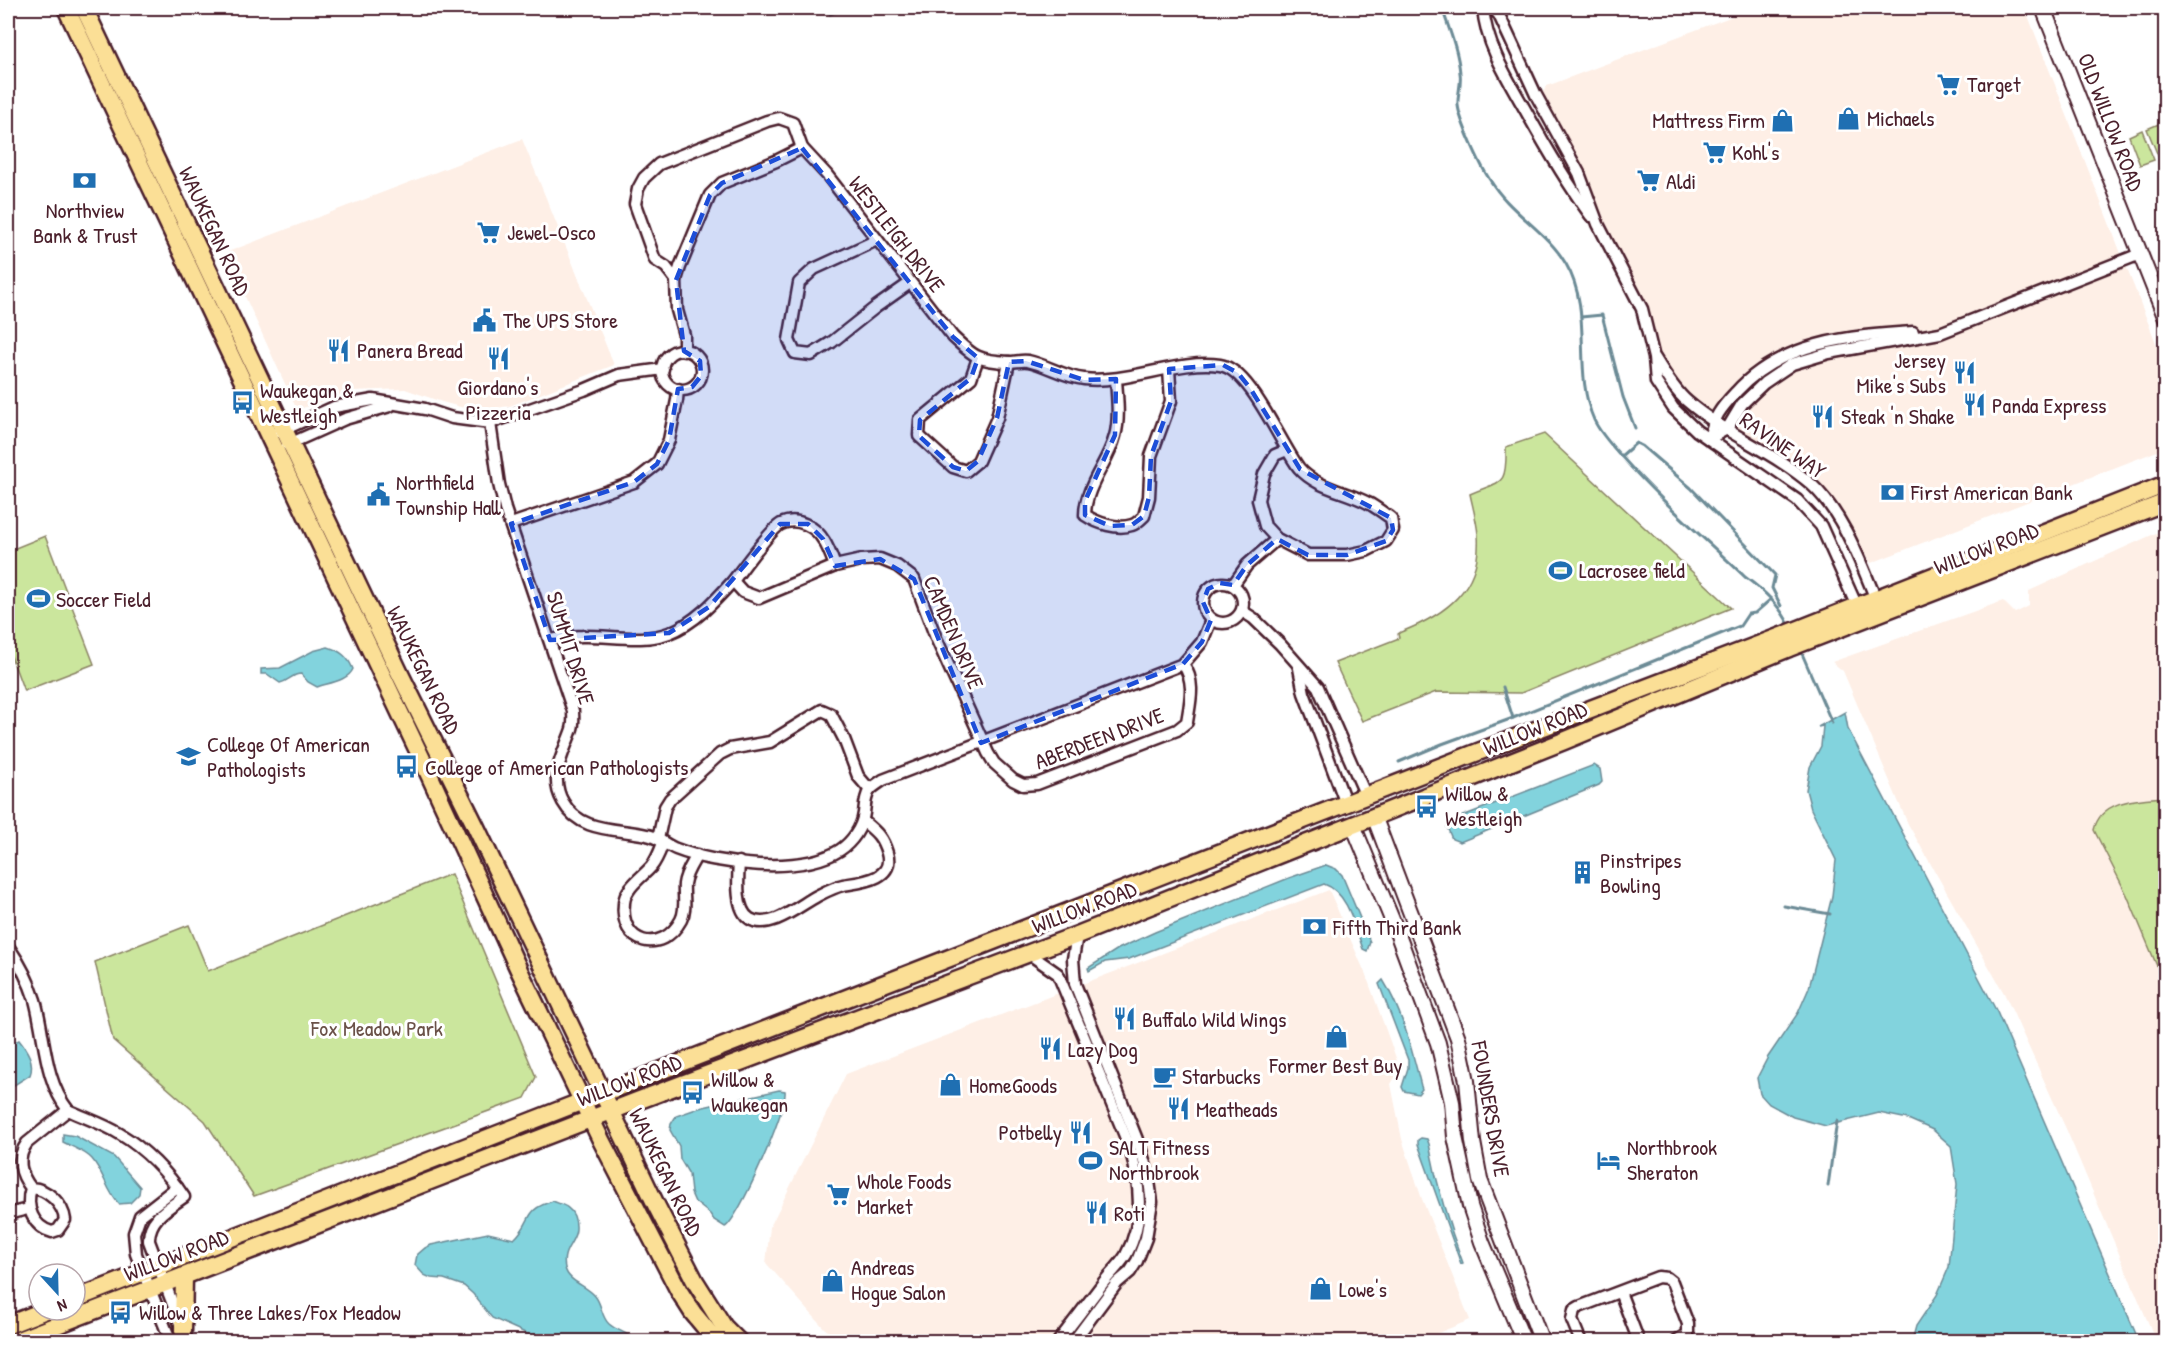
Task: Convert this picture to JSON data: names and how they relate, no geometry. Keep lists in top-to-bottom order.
{
  "streets": {
    "main road": [
      "OLD WILLOW ROAD",
      "WAUKEGAN ROAD",
      "WILLOW ROAD",
      "FOUNDERS DRIVE"
    ],
    "street": [
      "WESTLEIGH DRIVE",
      "RAVINE WAY",
      "CAMDEN DRIVE",
      "SUMMIT DRIVE",
      "ABERDEEN DRIVE"
    ]
  },
  "crossings": [
    ["WAUKEGAN ROAD", "WILLOW ROAD"],
    ["RAVINE WAY", "WILLOW ROAD"],
    ["WILLOW ROAD", "FOUNDERS DRIVE"],
    ["CAMDEN DRIVE", "ABERDEEN DRIVE"],
    ["SUMMIT DRIVE", "ABERDEEN DRIVE"]
  ],
  "parks": ["Fox Meadow Park"],
  "places": {
    "supermarket": [
      "Target",
      "Kohl's",
      "Aldi",
      "Jewel-Osco",
      "Whole Foods Market"
    ],
    "shop": [
      "Michaels",
      "Mattress Firm",
      "Former Best Buy",
      "HomeGoods",
      "Andreas Hogue Salon",
      "Lowe's"
    ],
    "bank": ["Northview Bank & Trust", "First American Bank", "Fifth Third Bank"],
    "public building": ["The UPS Store", "Northfield Township Hall"],
    "restaurant": [
      "Panera Bread",
      "Giordano's Pizzeria",
      "Jersey Mike's Subs",
      "Panda Express",
      "Steak 'n Shake",
      "Buffalo Wild Wings",
      "Lazy Dog",
      "Meatheads",
      "Potbelly",
      "Roti"
    ],
    "bus stop": [
      "Waukegan & Westleigh",
      "College of American Pathologists",
      "Willow & Westleigh",
      "Willow & Waukegan",
      "Willow & Three Lakes/Fox Meadow"
    ],
    "sports": ["Lacrosee field", "Soccer Field", "SALT Fitness Northbrook"],
    "school or university": ["College Of American Pathologists"],
    "building": ["Pinstripes Bowling"],
    "cafe": ["Starbucks"],
    "hotel": ["Northbrook Sheraton"]
  },
  "north": "bottom"
}
